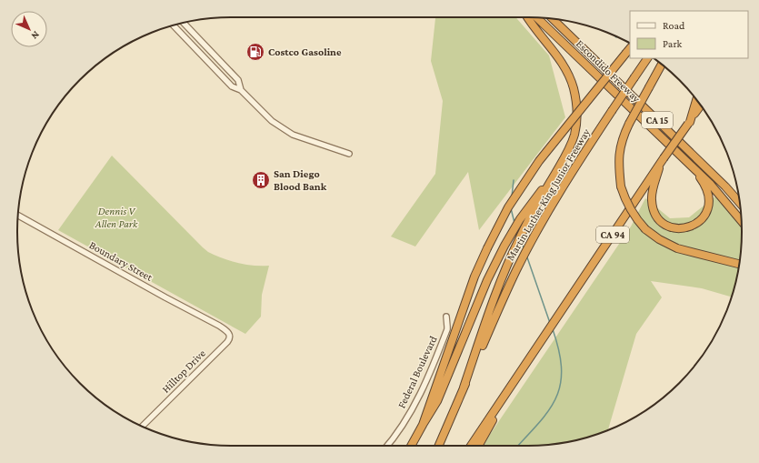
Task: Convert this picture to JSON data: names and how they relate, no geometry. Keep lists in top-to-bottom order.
{
  "streets": {
    "highway": [
      "Escondido Freeway",
      "CA 15",
      "Martin Luther King Junior Freeway",
      "CA 94"
    ],
    "street": ["Boundary Street", "Hilltop Drive", "Federal Boulevard"]
  },
  "crossings": [
    ["Boundary Street", "Hilltop Drive"]
  ],
  "parks": ["Dennis V Allen Park"],
  "places": {
    "fuel station": ["Costco Gasoline"],
    "building": ["San Diego Blood Bank"]
  },
  "legend": ["Road", "Park"],
  "north": "bottom right"
}
